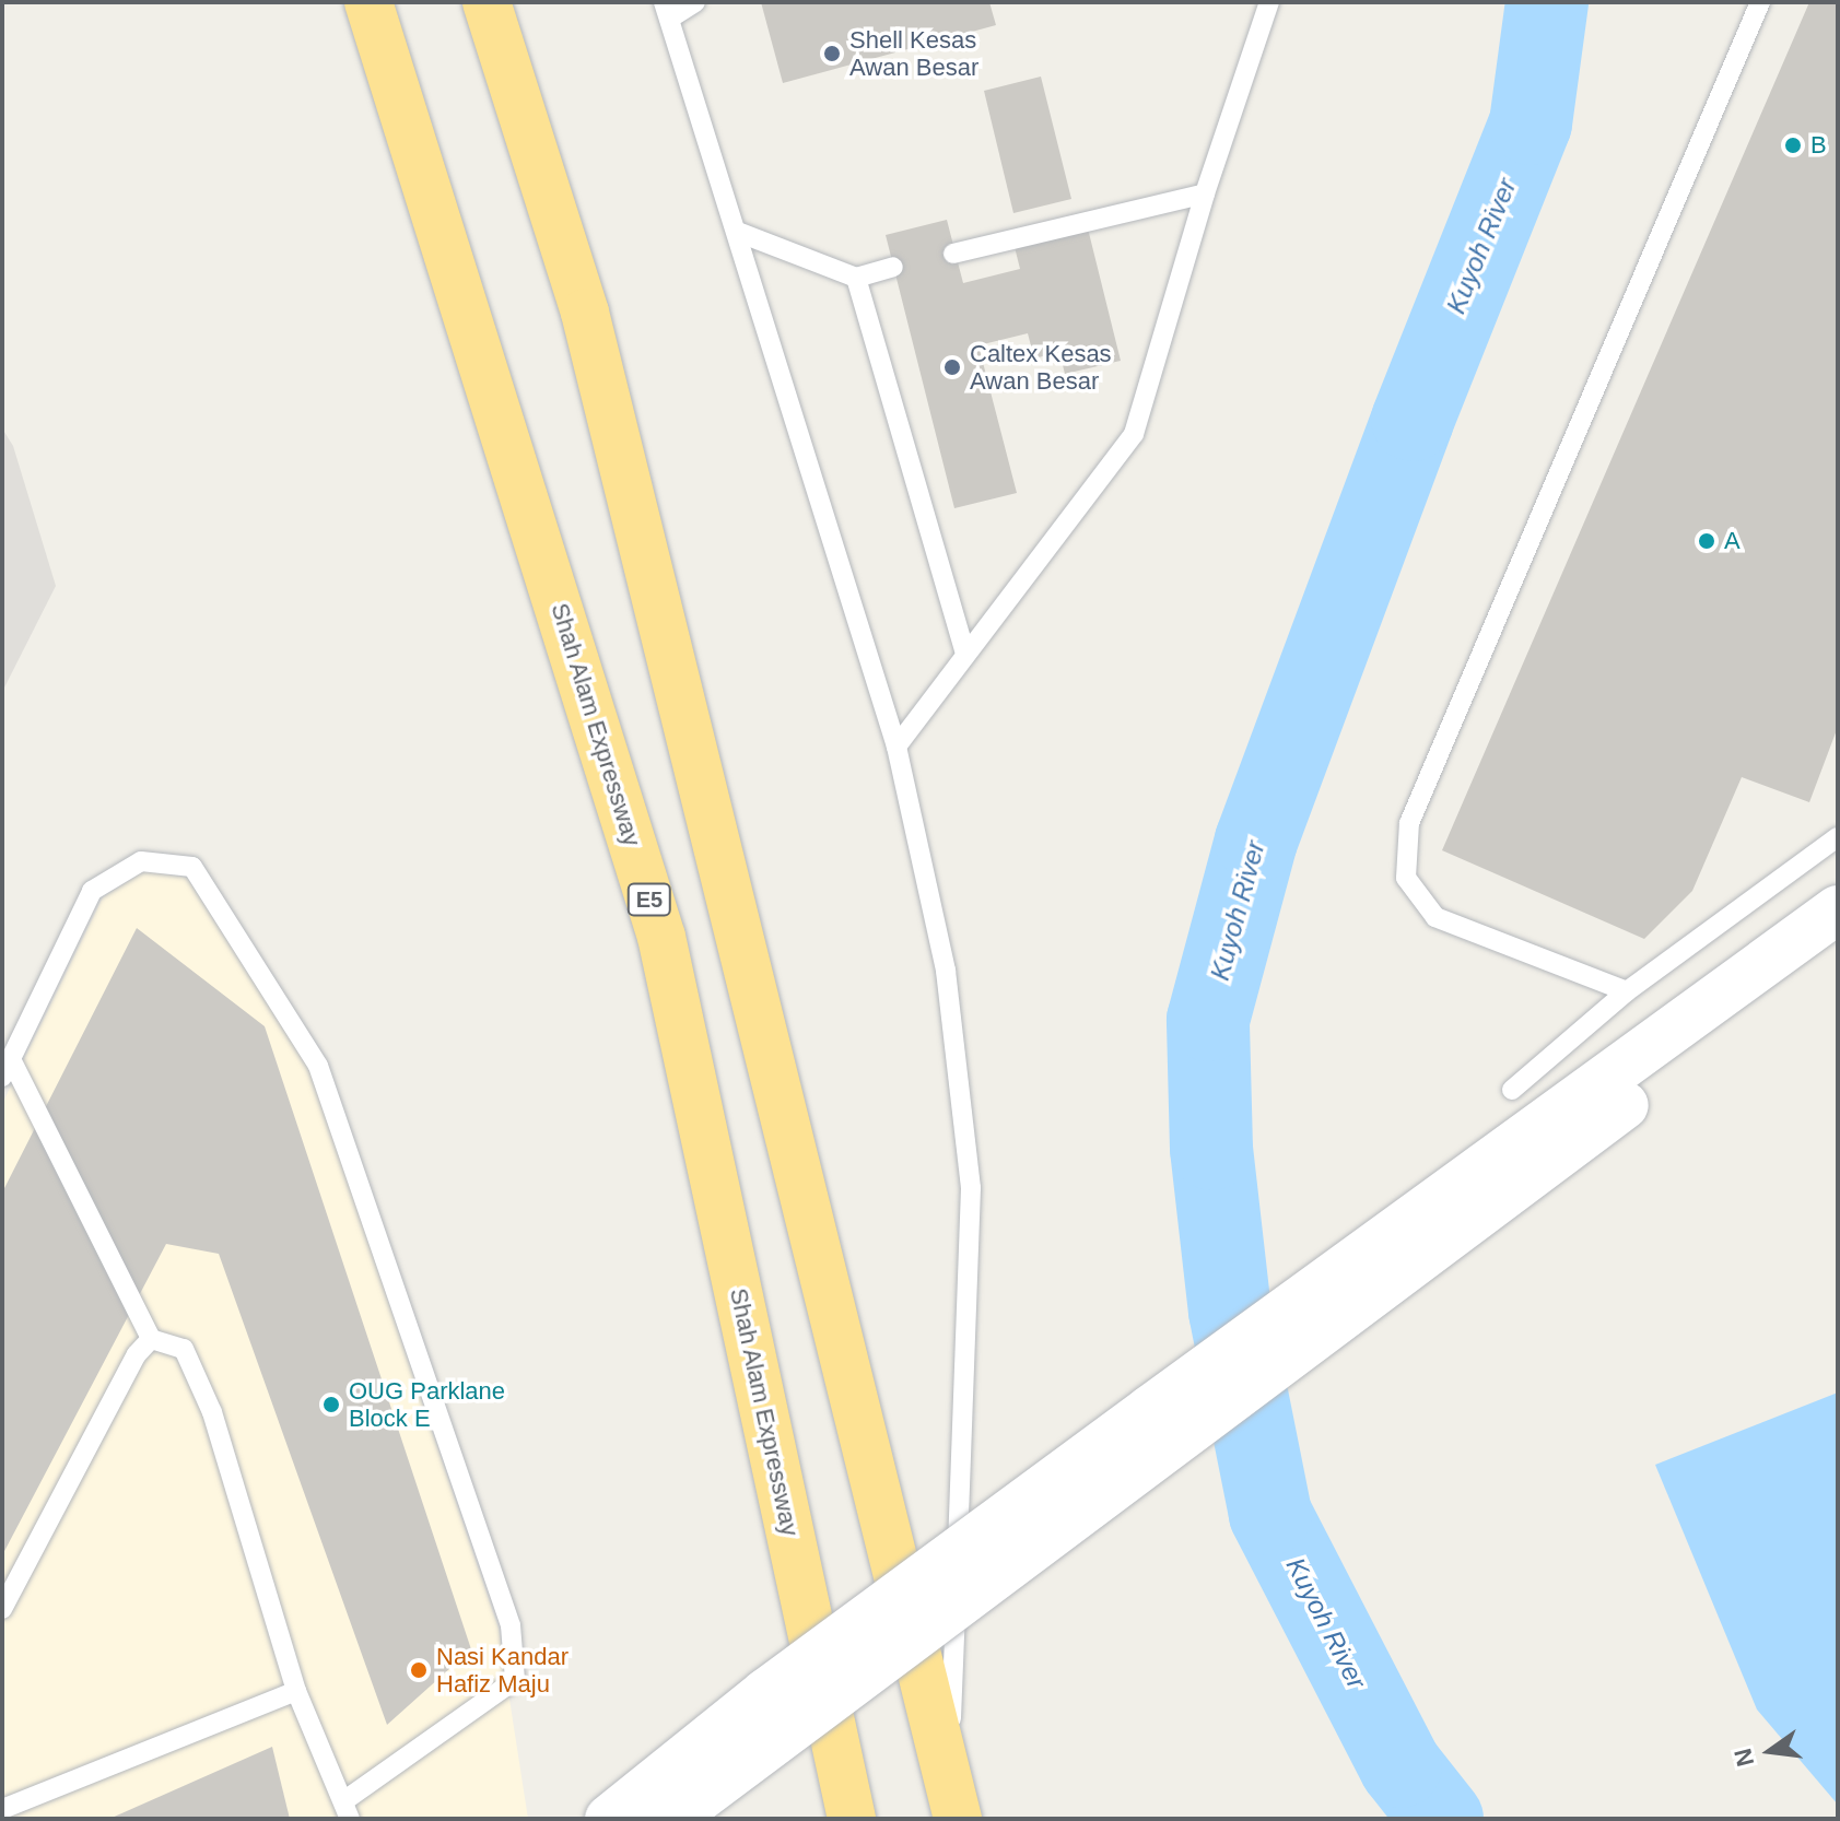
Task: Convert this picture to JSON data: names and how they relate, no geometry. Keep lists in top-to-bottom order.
{
  "streets": {
    "highway": ["Shah Alam Expressway", "E5"]
  },
  "water": ["Kuyoh River"],
  "places": [
    "Shell Kesas Awan Besar",
    "B",
    "Caltex Kesas Awan Besar",
    "A",
    "OUG Parklane Block E",
    "Nasi Kandar Hafiz Maju"
  ],
  "north": "left"
}
